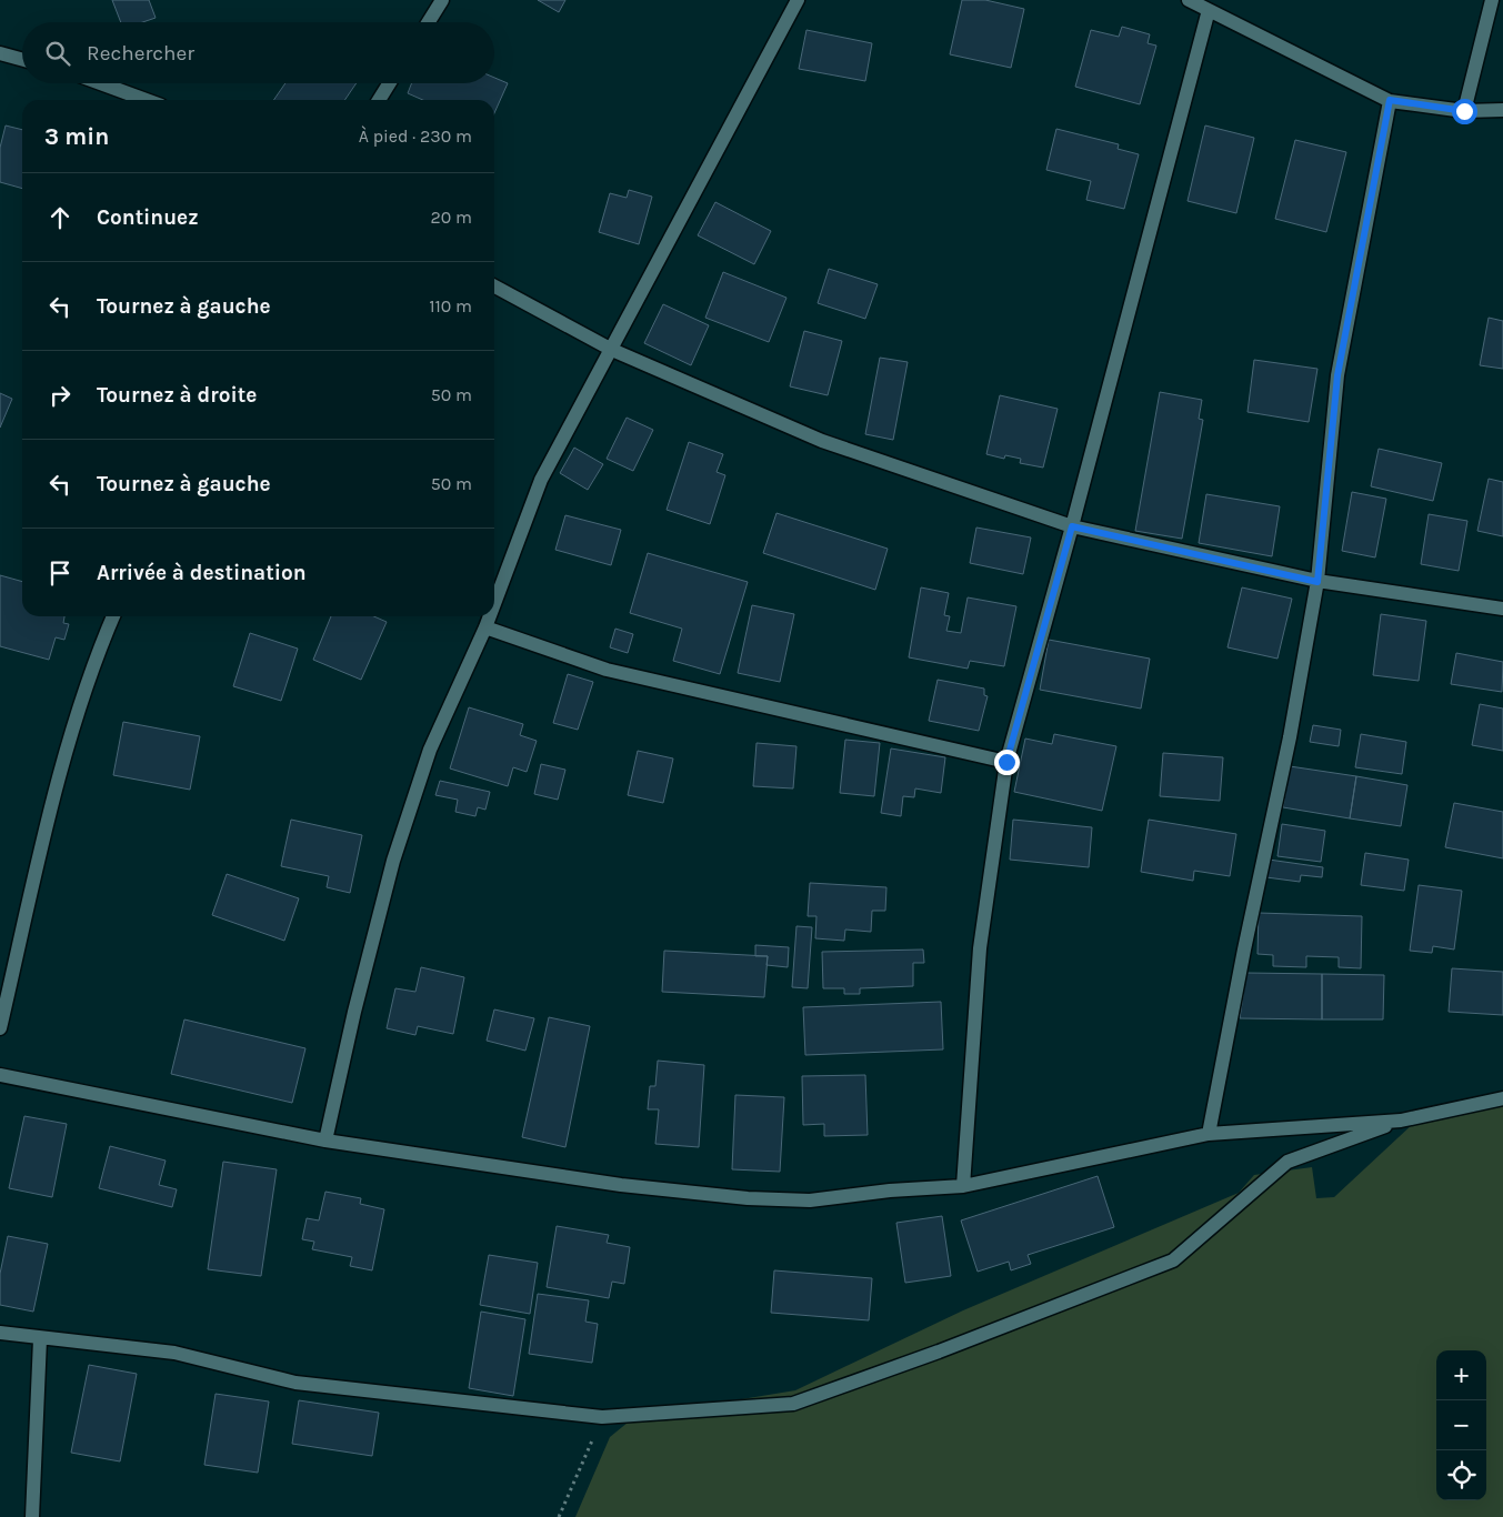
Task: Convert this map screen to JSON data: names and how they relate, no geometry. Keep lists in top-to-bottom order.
{
  "page": {
    "search": "Rechercher",
    "heading": ["3 min", "À pied · 230 m"],
    "list": [
      ["Continuez", "20 m"],
      ["Tournez à gauche", "110 m"],
      ["Tournez à droite", "50 m"],
      ["Tournez à gauche", "50 m"],
      "Arrivée à destination"
    ],
    "map_buttons": ["+", "−"]
  }
}
